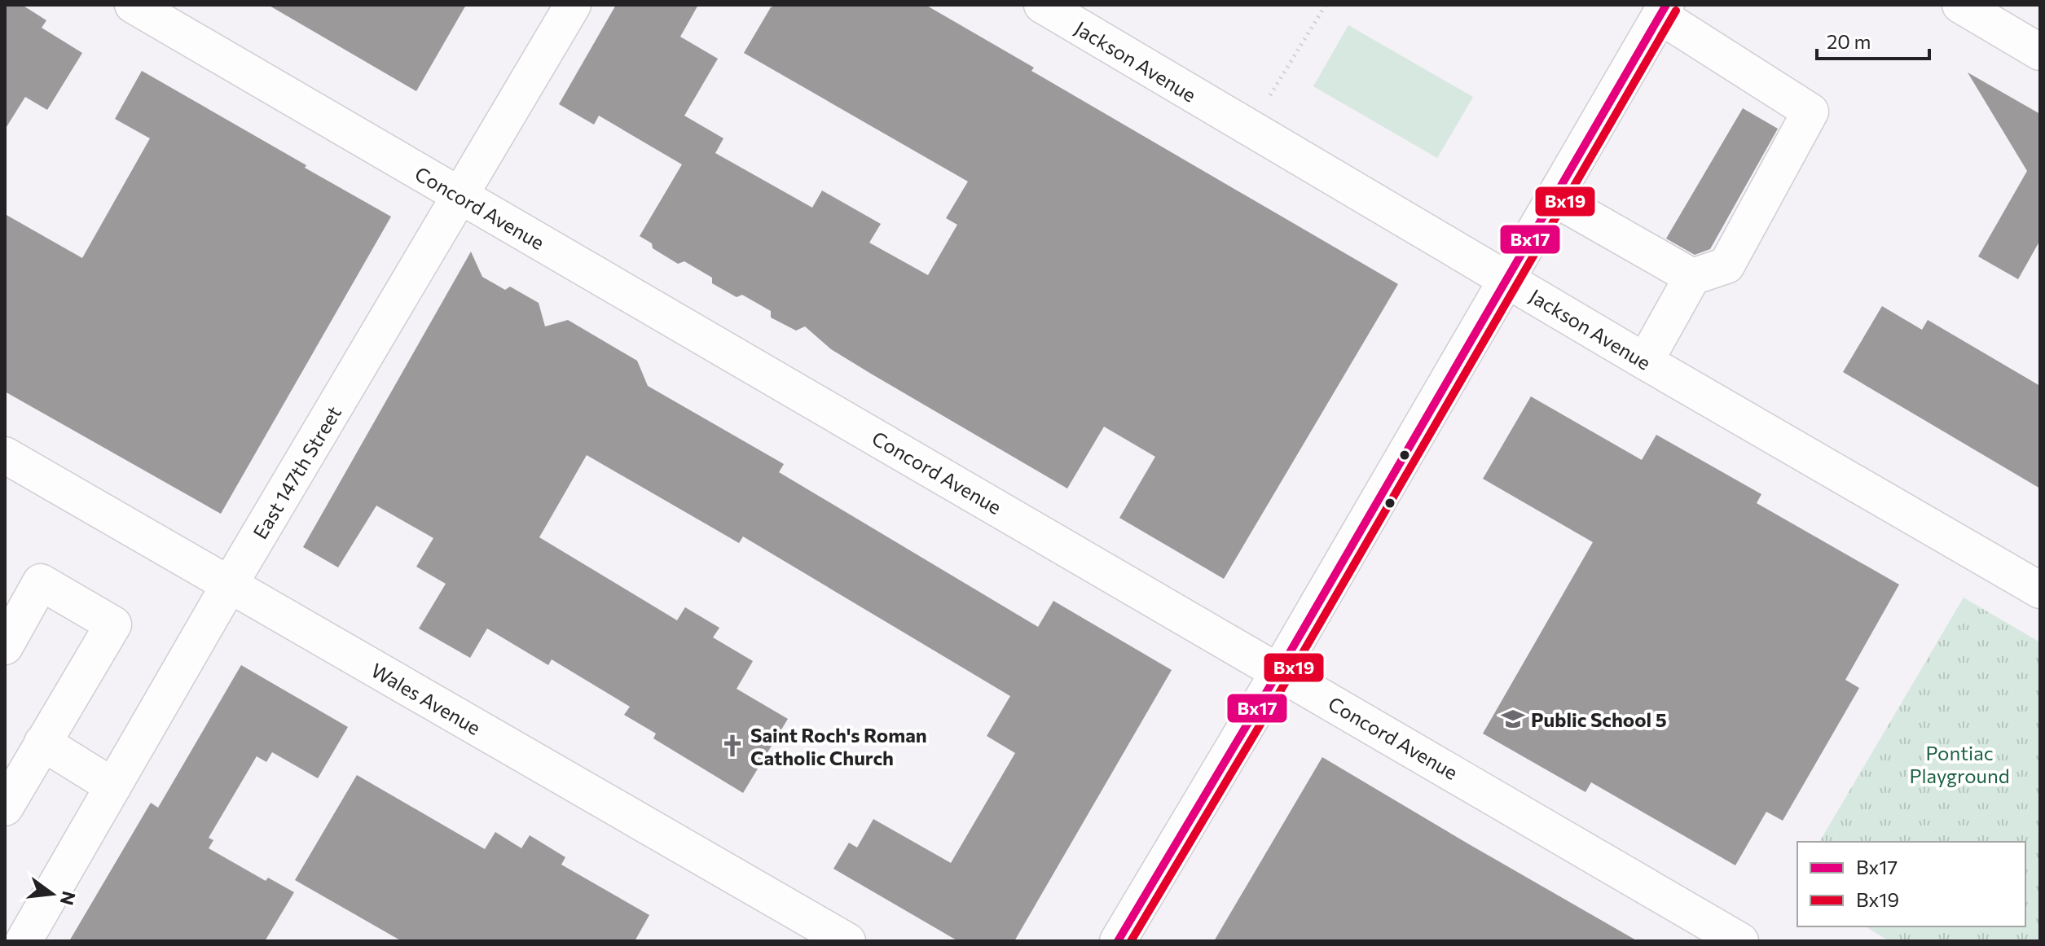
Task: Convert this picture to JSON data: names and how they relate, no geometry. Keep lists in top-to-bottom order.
{
  "streets": {
    "street": [
      "Jackson Avenue",
      "Concord Avenue",
      "East 147th Street",
      "Wales Avenue"
    ]
  },
  "crossings": [
    ["Concord Avenue", "East 147th Street"],
    ["East 147th Street", "Wales Avenue"]
  ],
  "parks": ["Pontiac Playground"],
  "places": {
    "school or university": ["Public School 5"],
    "church": ["Saint Roch's Roman Catholic Church"]
  },
  "lines": ["transit line Bx17", "transit line Bx19"],
  "legend": ["Bx17", "Bx19"],
  "scale_bar": "20 m",
  "north": "right"
}
